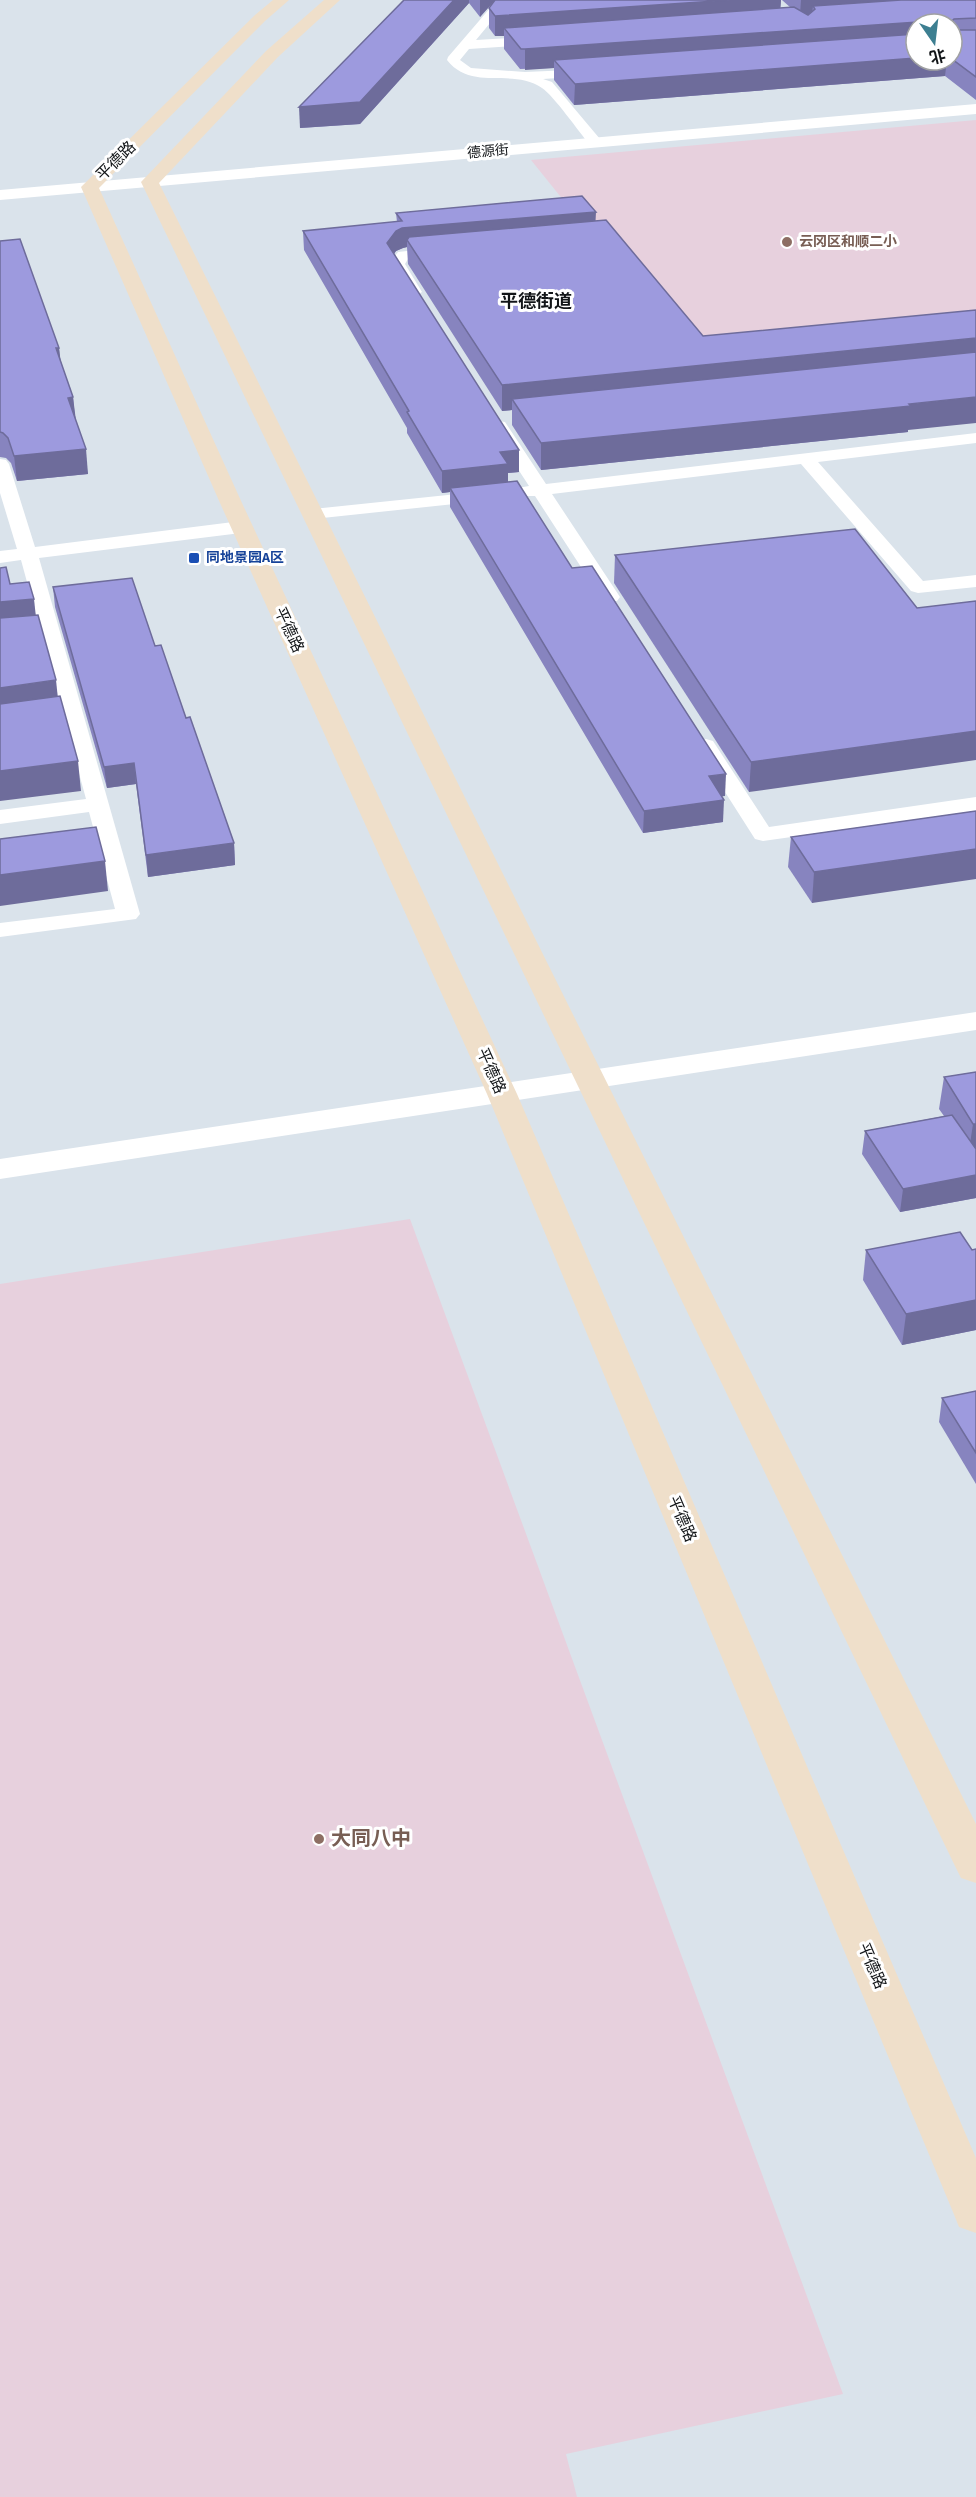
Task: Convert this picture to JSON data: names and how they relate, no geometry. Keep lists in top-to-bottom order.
{
  "streets": {
    "main road": ["平德路"],
    "street": ["德源街"]
  },
  "crossings": [
    ["德源街", "平德路"]
  ],
  "districts": ["平德街道"],
  "places": {
    "other": ["云冈区和顺二小", "大同八中"],
    "transit": ["同地景园A区"]
  },
  "north": "bottom"
}
